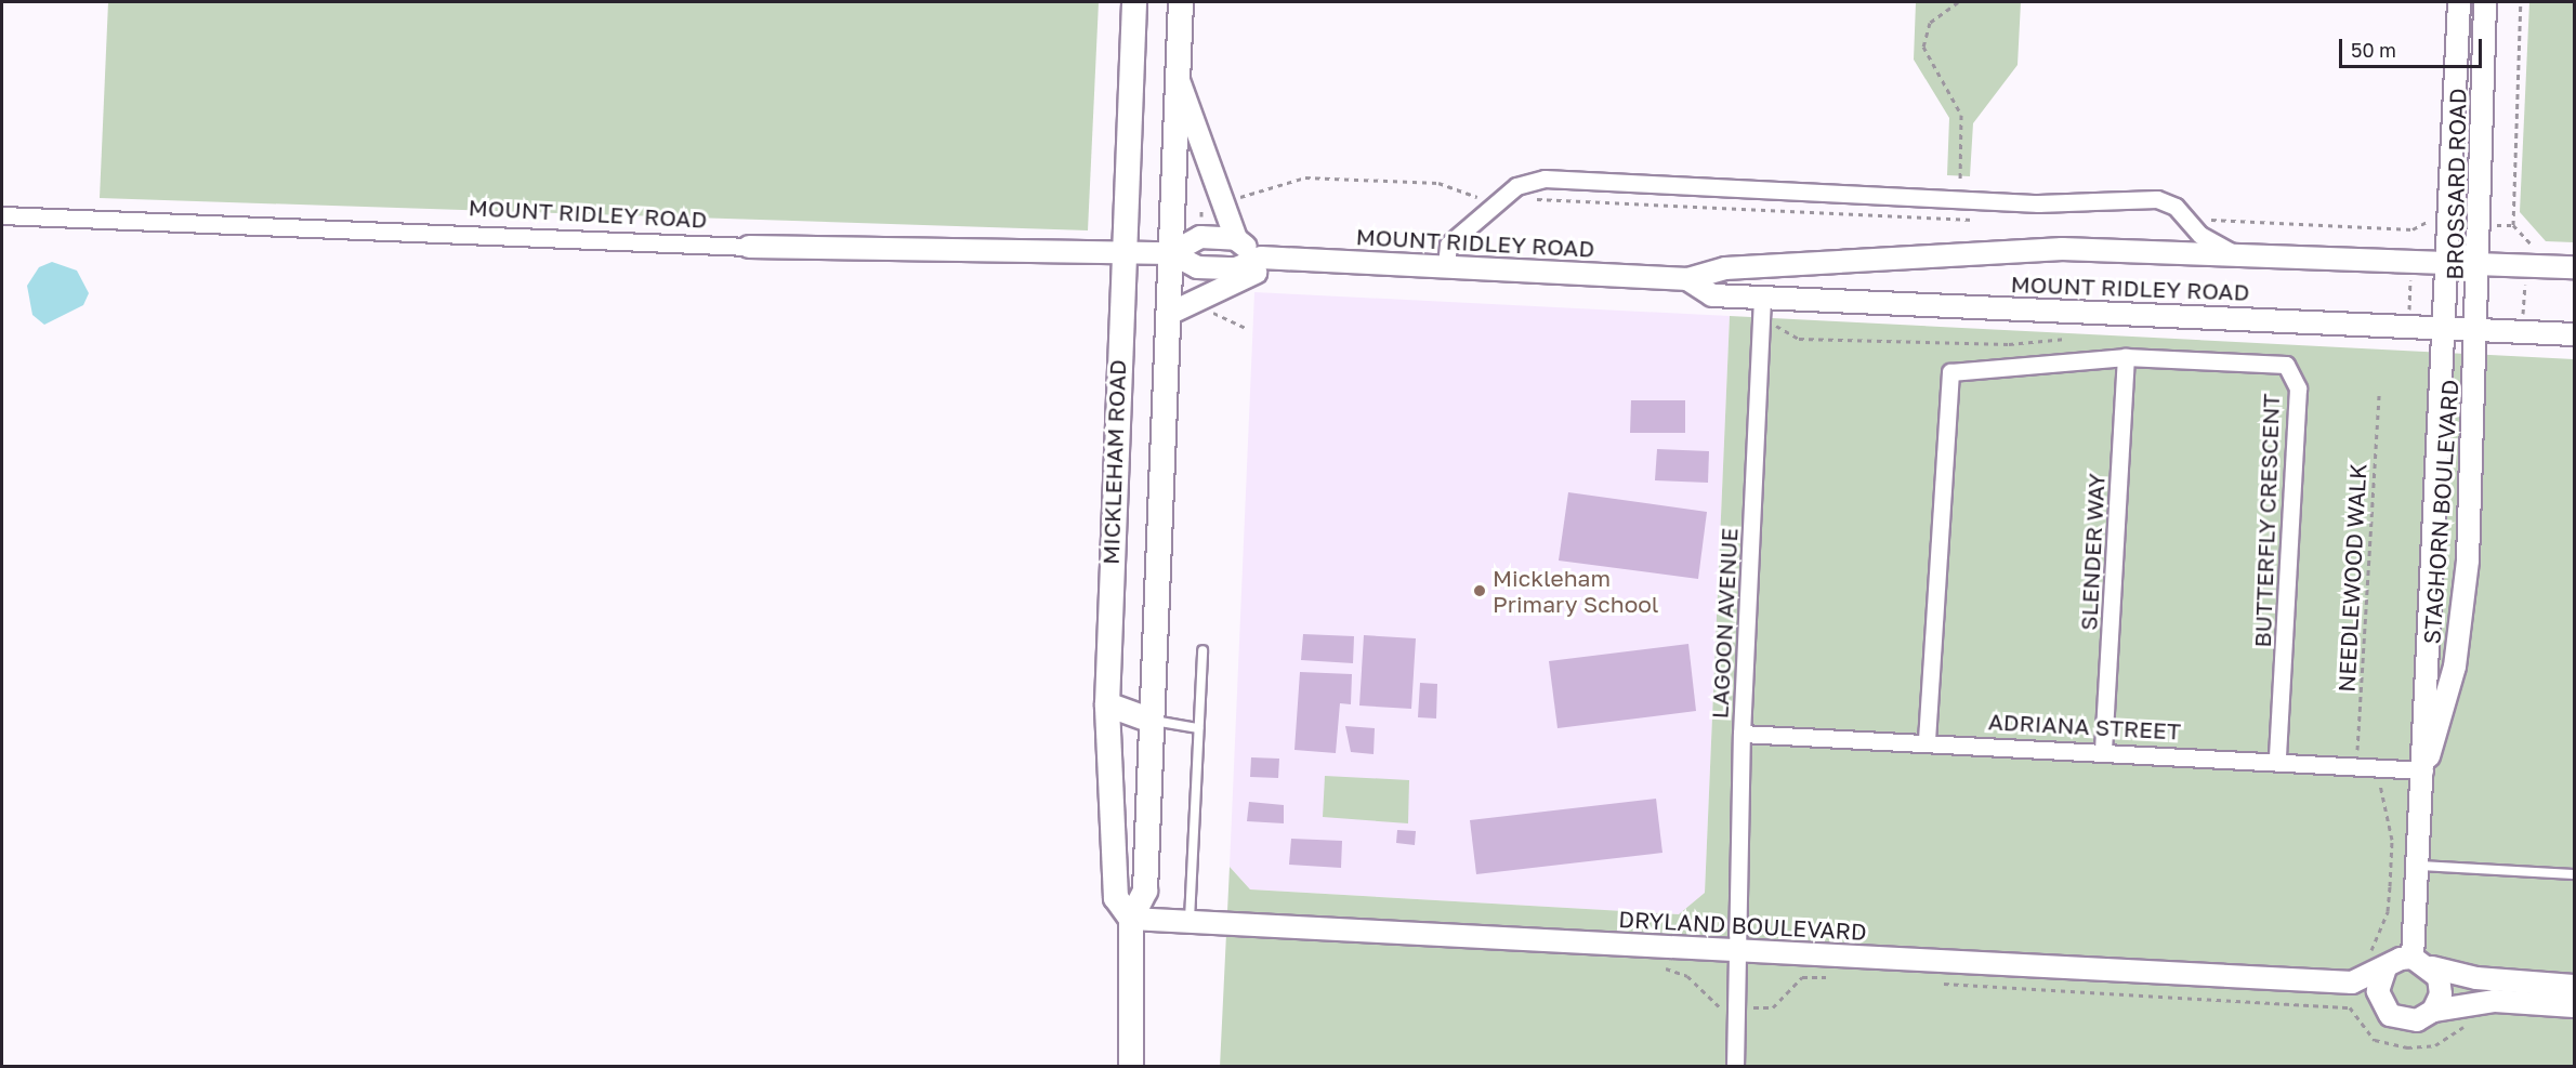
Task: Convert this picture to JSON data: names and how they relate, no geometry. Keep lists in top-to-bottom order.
{
  "streets": {
    "main road": ["MICKLEHAM ROAD"],
    "street": [
      "BROSSARD ROAD",
      "MOUNT RIDLEY ROAD",
      "STAGHORN BOULEVARD",
      "BUTTERFLY CRESCENT",
      "SLENDER WAY",
      "LAGOON AVENUE",
      "ADRIANA STREET",
      "DRYLAND BOULEVARD"
    ],
    "path": ["NEEDLEWOOD WALK"]
  },
  "crossings": [
    ["BROSSARD ROAD", "MOUNT RIDLEY ROAD"],
    ["BROSSARD ROAD", "STAGHORN BOULEVARD"],
    ["MOUNT RIDLEY ROAD", "MICKLEHAM ROAD"],
    ["MOUNT RIDLEY ROAD", "STAGHORN BOULEVARD"],
    ["MOUNT RIDLEY ROAD", "LAGOON AVENUE"],
    ["MICKLEHAM ROAD", "DRYLAND BOULEVARD"],
    ["STAGHORN BOULEVARD", "ADRIANA STREET"],
    ["STAGHORN BOULEVARD", "DRYLAND BOULEVARD"],
    ["BUTTERFLY CRESCENT", "SLENDER WAY"],
    ["BUTTERFLY CRESCENT", "ADRIANA STREET"],
    ["SLENDER WAY", "ADRIANA STREET"],
    ["NEEDLEWOOD WALK", "ADRIANA STREET"],
    ["LAGOON AVENUE", "ADRIANA STREET"],
    ["LAGOON AVENUE", "DRYLAND BOULEVARD"]
  ],
  "places": ["Mickleham Primary School"],
  "scale_bar": "50 m"
}
